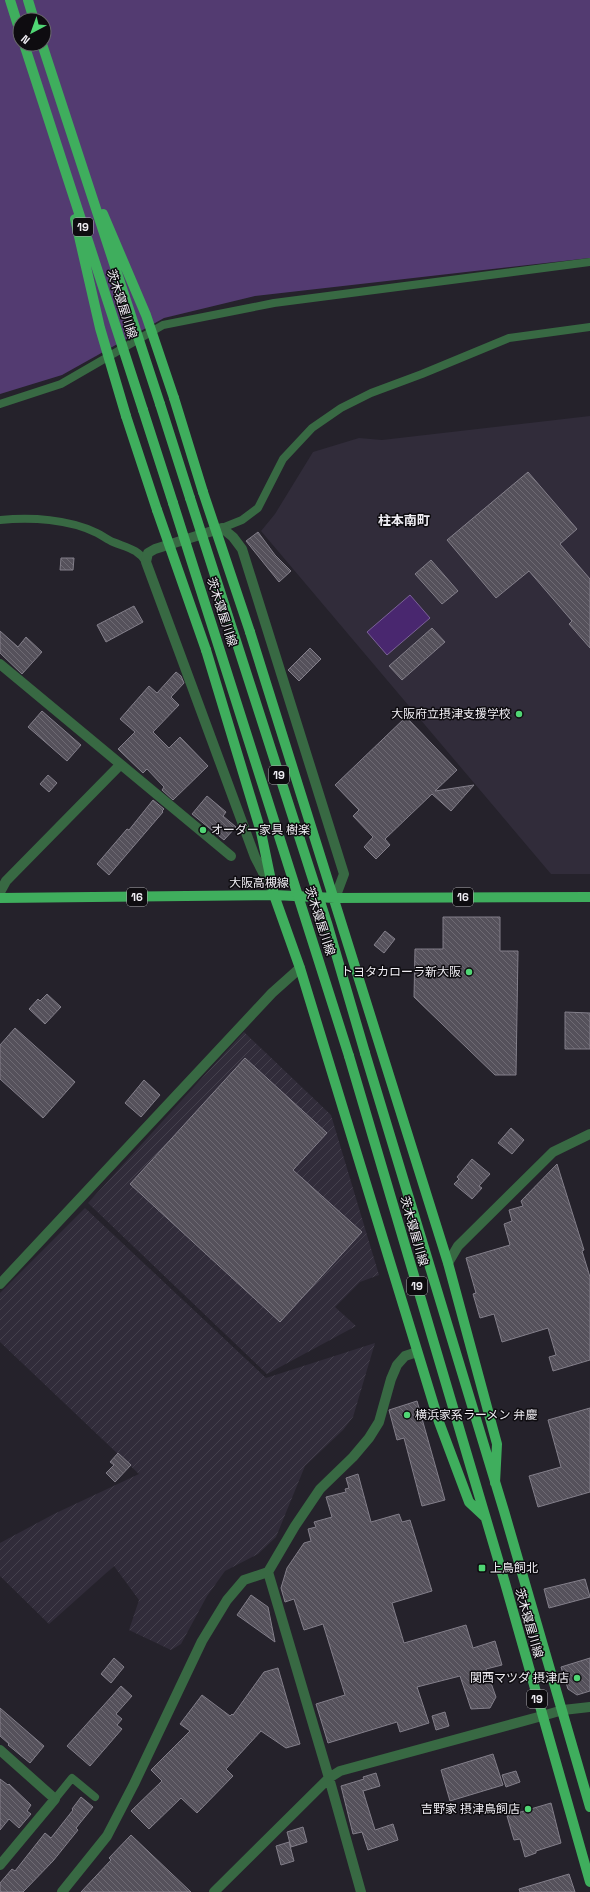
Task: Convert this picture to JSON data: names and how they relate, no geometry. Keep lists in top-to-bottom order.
{
  "streets": {
    "main road": [
      "19",
      "茨木寝屋川線",
      "大阪高槻線",
      "16"
    ]
  },
  "districts": ["柱本南町"],
  "places": {
    "other": [
      "大阪府立摂津支援学校",
      "オーダー家具 樹楽",
      "トヨタカローラ新大阪",
      "横浜家系ラーメン 弁慶",
      "関西マツダ 摂津店",
      "吉野家 摂津鳥飼店"
    ],
    "transit": ["上鳥飼北"]
  },
  "north": "bottom left"
}
